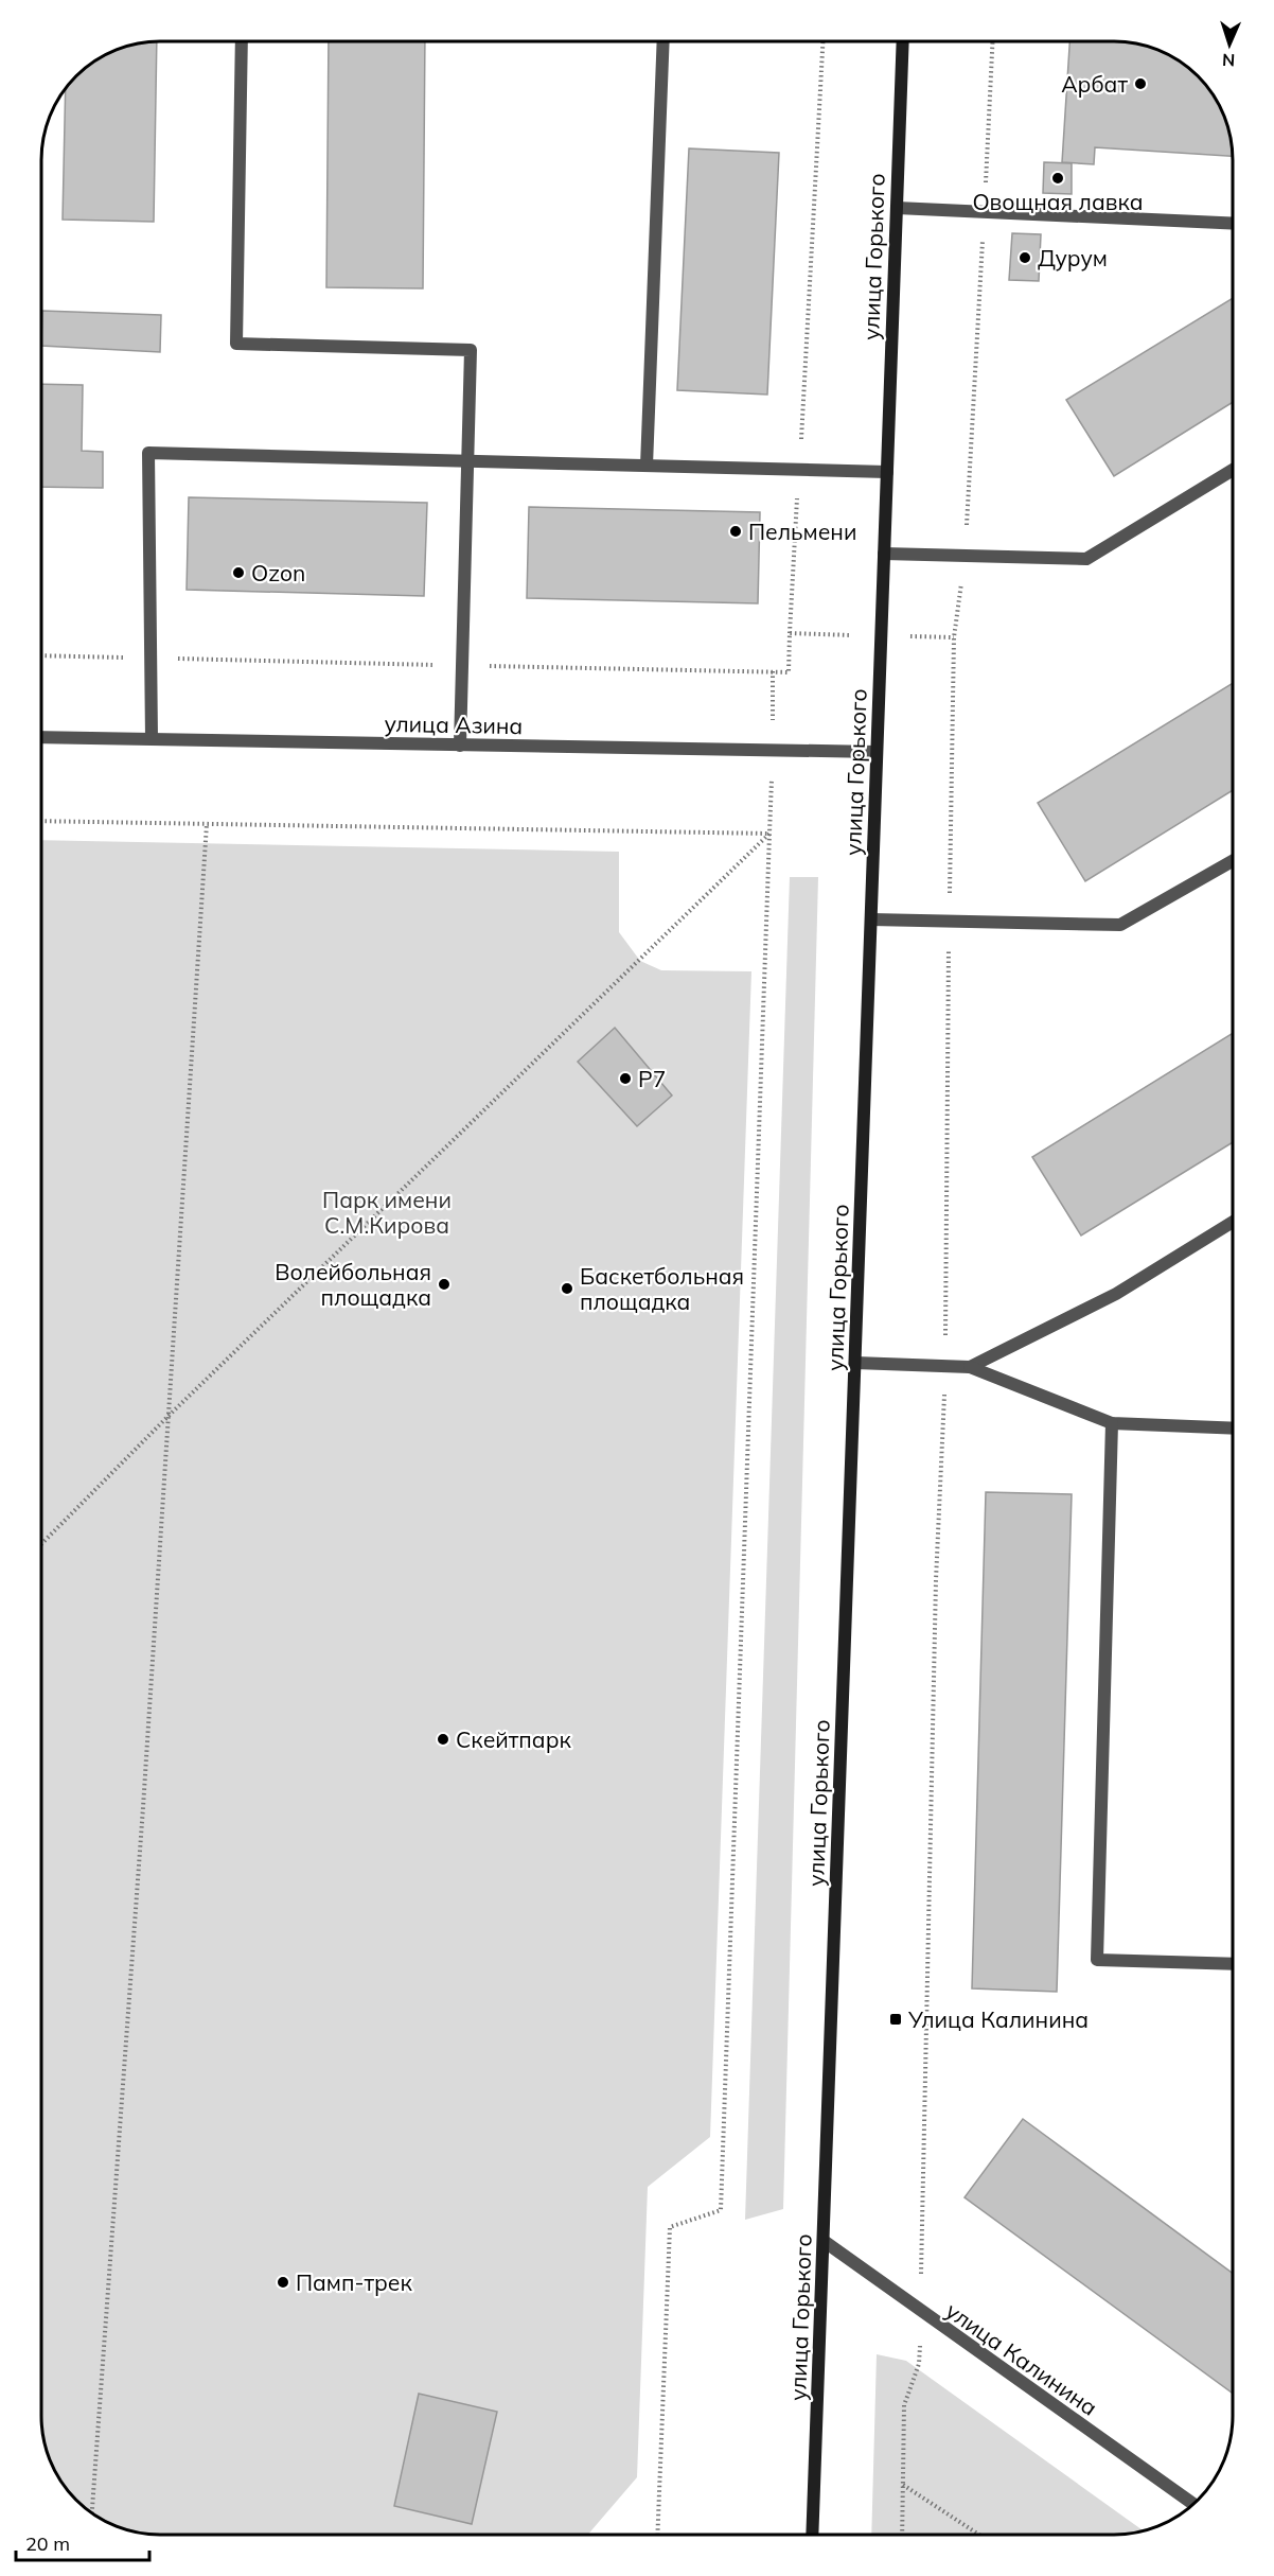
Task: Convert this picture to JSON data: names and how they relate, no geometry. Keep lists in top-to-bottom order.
{
  "streets": {
    "street": ["улица Горького", "улица Азина", "улица Калинина"]
  },
  "crossings": [
    ["улица Горького", "улица Азина"],
    ["улица Горького", "улица Калинина"]
  ],
  "parks": ["Парк имени С.М.Кирова"],
  "places": {
    "other": [
      "Арбат",
      "Овощная лавка",
      "Дурум",
      "Пельмени",
      "Ozon",
      "Р7",
      "Волейбольная площадка",
      "Баскетбольная площадка",
      "Скейтпарк",
      "Памп-трек"
    ],
    "transit": ["Улица Калинина"]
  },
  "scale_bar": "20 m",
  "north": "bottom"
}
